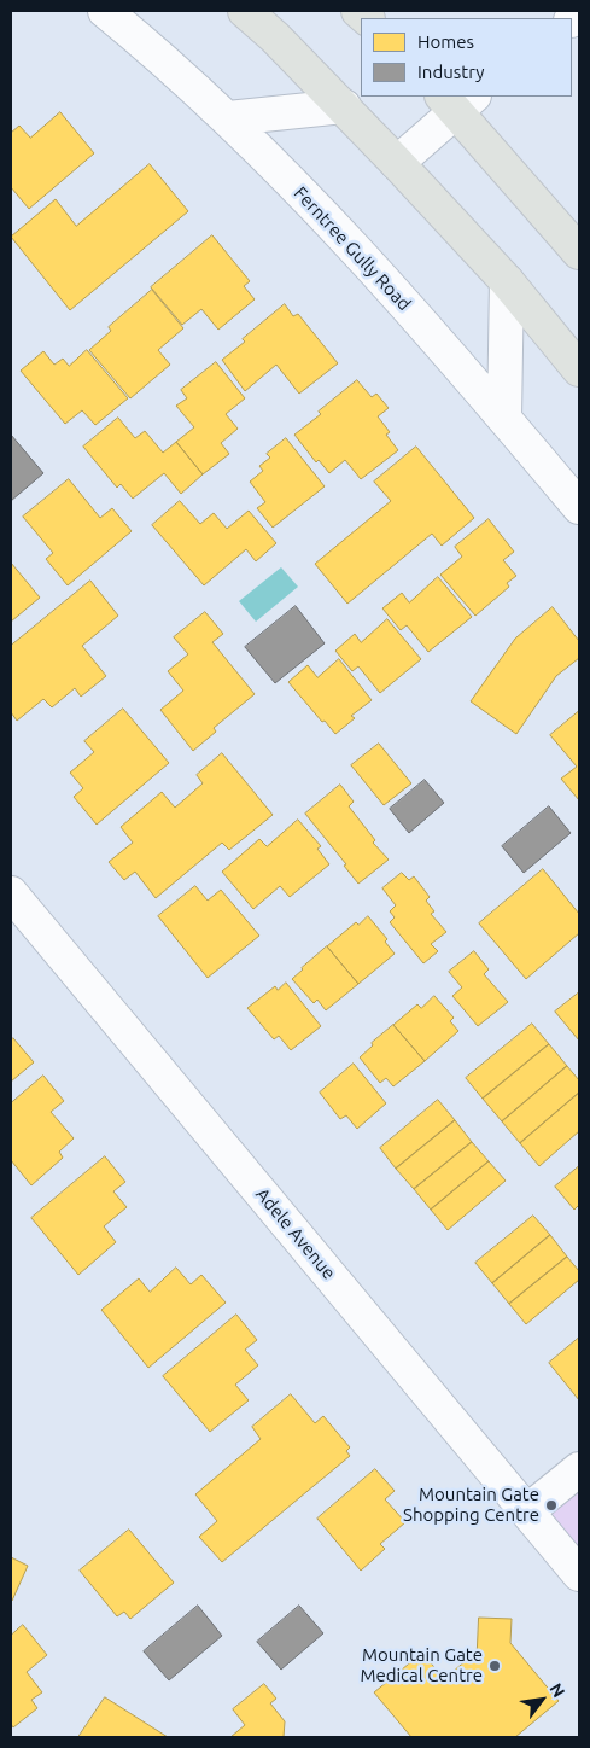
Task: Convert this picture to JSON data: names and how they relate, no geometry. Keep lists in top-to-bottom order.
{
  "streets": {
    "street": ["Ferntree Gully Road", "Adele Avenue"]
  },
  "places": ["Mountain Gate Shopping Centre", "Mountain Gate Medical Centre"],
  "legend": ["Homes", "Industry"],
  "north": "top right"
}
